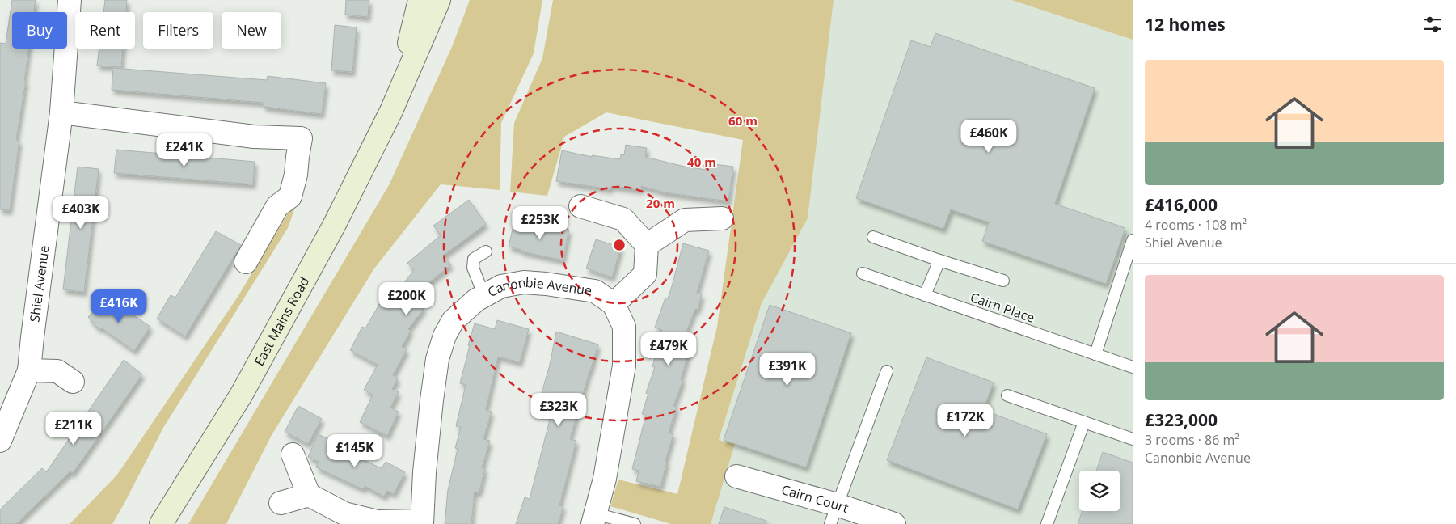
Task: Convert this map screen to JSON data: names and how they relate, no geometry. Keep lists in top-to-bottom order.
{
  "streets": {
    "main road": ["East Mains Road"],
    "street": ["Shiel Avenue", "Canonbie Avenue", "Cairn Court"],
    "lane": ["Cairn Place"]
  },
  "page": {
    "heading": "12 homes",
    "chip": [
      "Buy",
      "Rent",
      "Filters",
      "New"
    ],
    "list": [
      {
        "name": "£416,000",
        "note": "4 rooms · 108 m² · Shiel Avenue"
      },
      {
        "name": "£323,000",
        "note": "3 rooms · 86 m² · Canonbie Avenue"
      }
    ],
    "price": [
      "£460K",
      "£241K",
      "£403K",
      "£253K",
      "£200K",
      "£416K",
      "£479K",
      "£391K",
      "£323K",
      "£172K",
      "£211K",
      "£145K"
    ]
  },
  "rings": ["60 m", "40 m", "20 m"]
}
